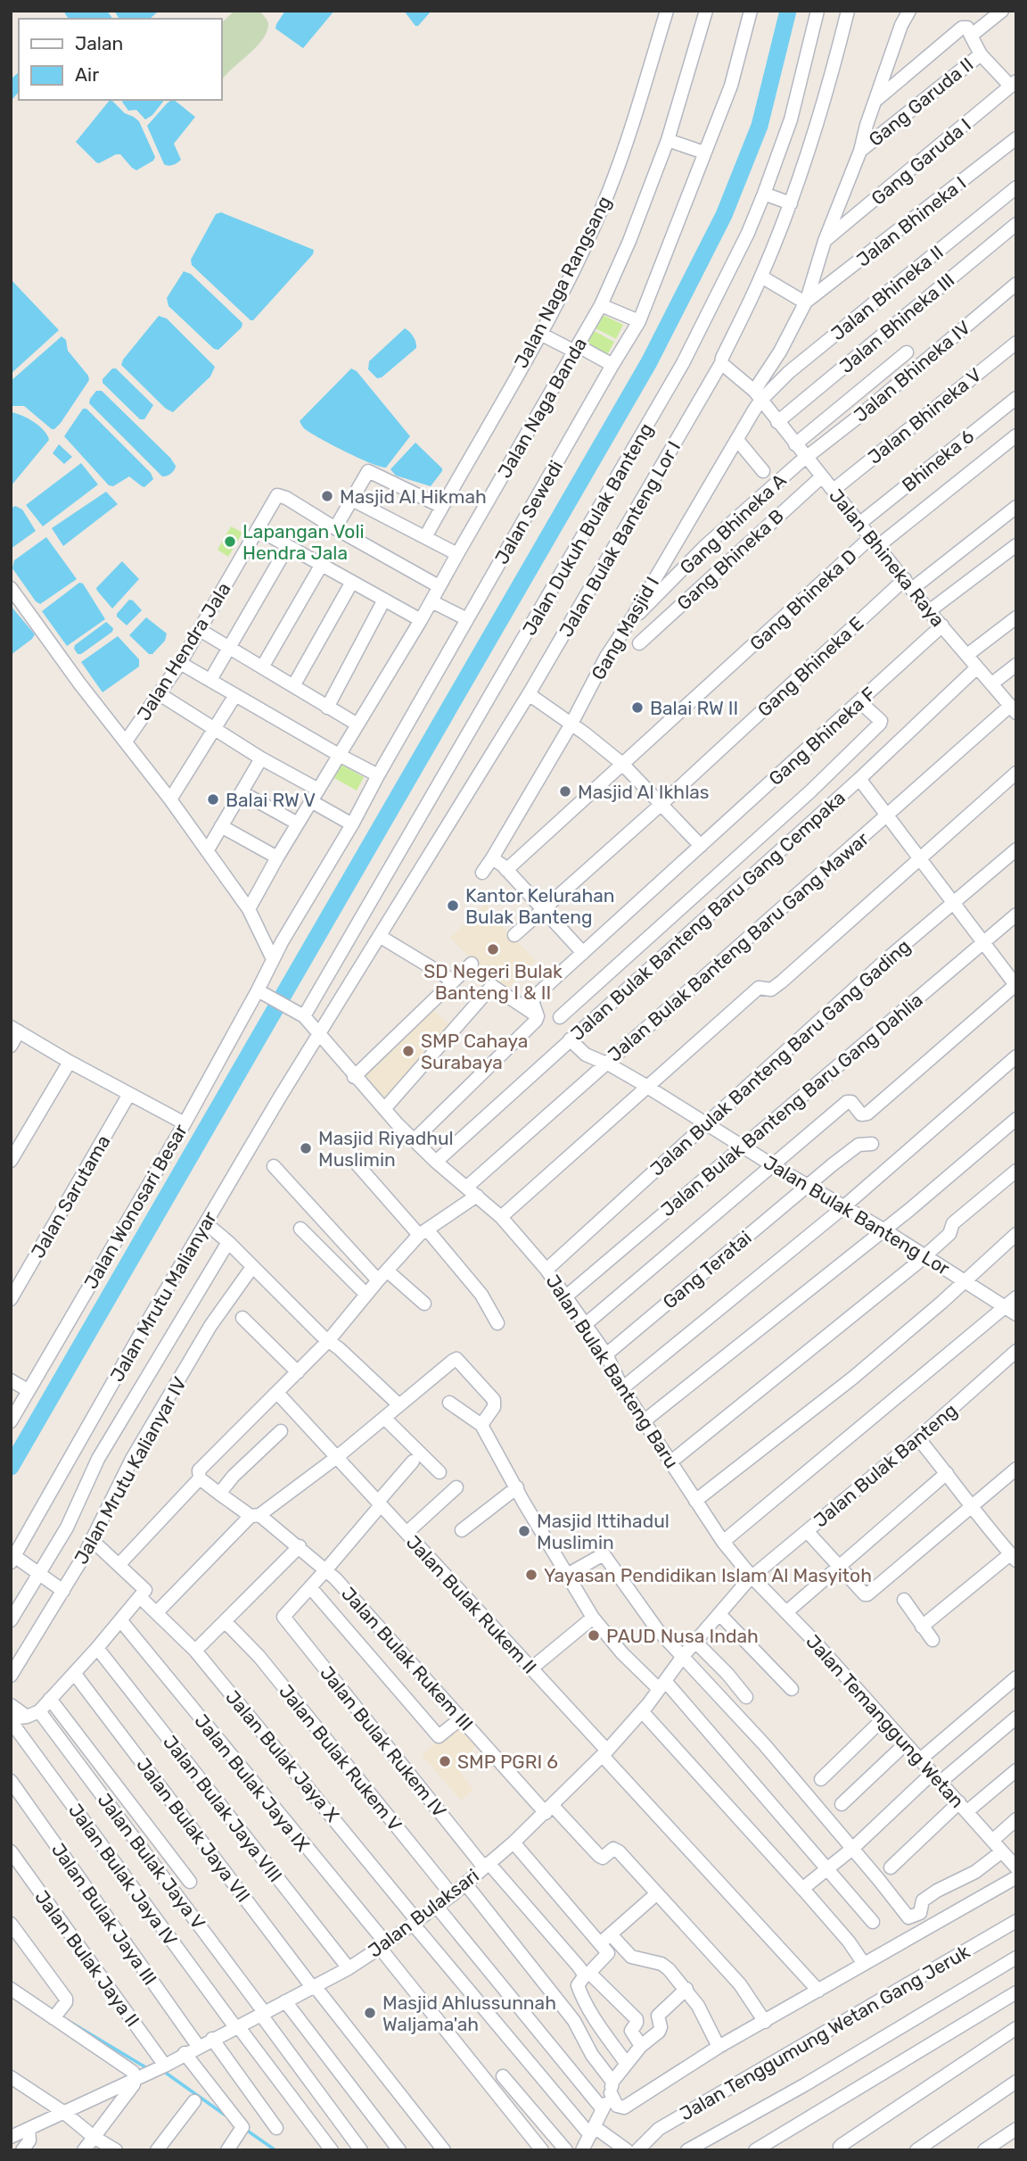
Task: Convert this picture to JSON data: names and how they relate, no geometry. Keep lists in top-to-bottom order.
{
  "streets": {
    "street": [
      "Gang Garuda II",
      "Gang Garuda I",
      "Jalan Bhineka I",
      "Jalan Naga Rangsang",
      "Jalan Bhineka II",
      "Jalan Bhineka III",
      "Jalan Bhineka IV",
      "Jalan Naga Banda",
      "Jalan Bhineka V",
      "Bhineka 6",
      "Jalan Sewedi",
      "Gang Bhineka A",
      "Jalan Dukuh Bulak Banteng",
      "Jalan Bulak Banteng Lor I",
      "Jalan Bhineka Raya",
      "Gang Bhineka B",
      "Gang Bhineka D",
      "Gang Masjid I",
      "Jalan Hendra Jala",
      "Gang Bhineka E",
      "Gang Bhineka F",
      "Jalan Bulak Banteng Baru Gang Cempaka",
      "Jalan Bulak Banteng Baru Gang Mawar",
      "Jalan Bulak Banteng Baru Gang Gading",
      "Jalan Bulak Banteng Baru Gang Dahlia",
      "Jalan Sarutama",
      "Jalan Wonosari Besar",
      "Jalan Bulak Banteng Lor",
      "Gang Teratai",
      "Jalan Mrutu Malianyar",
      "Jalan Bulak Banteng Baru",
      "Jalan Bulak Banteng",
      "Jalan Mrutu Kalianyar IV",
      "Jalan Bulak Rukem II",
      "Jalan Bulak Rukem III",
      "Jalan Temanggung Wetan",
      "Jalan Bulak Rukem IV",
      "Jalan Bulak Jaya X",
      "Jalan Bulak Rukem V",
      "Jalan Bulak Jaya IX",
      "Jalan Bulak Jaya VIII",
      "Jalan Bulak Jaya VII",
      "Jalan Bulak Jaya V",
      "Jalan Bulak Jaya IV",
      "Jalan Bulaksari",
      "Jalan Bulak Jaya III",
      "Jalan Bulak Jaya II",
      "Jalan Tenggumung Wetan Gang Jeruk"
    ]
  },
  "crossings": [
    ["Gang Garuda II", "Gang Garuda I"],
    ["Gang Garuda II", "Jalan Bhineka I"],
    ["Gang Garuda I", "Jalan Bhineka I"],
    ["Jalan Bhineka I", "Jalan Bhineka II"],
    ["Jalan Bhineka I", "Jalan Bhineka Raya"],
    ["Jalan Bhineka I", "Gang Masjid I"],
    ["Jalan Bhineka II", "Jalan Bhineka Raya"],
    ["Jalan Bhineka II", "Gang Masjid I"],
    ["Jalan Bhineka III", "Jalan Bhineka Raya"],
    ["Jalan Bhineka IV", "Gang Bhineka A"],
    ["Jalan Bhineka IV", "Jalan Bhineka Raya"],
    ["Jalan Bhineka V", "Jalan Bhineka Raya"],
    ["Bhineka 6", "Jalan Bhineka Raya"],
    ["Jalan Sewedi", "Jalan Wonosari Besar"],
    ["Jalan Sewedi", "Jalan Bulak Banteng Baru"],
    ["Gang Bhineka A", "Jalan Bhineka Raya"],
    ["Gang Bhineka A", "Gang Masjid I"],
    ["Jalan Dukuh Bulak Banteng", "Jalan Bulak Banteng Baru"],
    ["Jalan Bulak Banteng Lor I", "Jalan Bhineka Raya"],
    ["Jalan Bulak Banteng Lor I", "Jalan Mrutu Malianyar"],
    ["Jalan Bulak Banteng Lor I", "Jalan Bulak Banteng Baru"],
    ["Jalan Bhineka Raya", "Gang Bhineka B"],
    ["Jalan Bhineka Raya", "Gang Bhineka D"],
    ["Jalan Bhineka Raya", "Gang Masjid I"],
    ["Jalan Bhineka Raya", "Gang Bhineka E"],
    ["Jalan Bhineka Raya", "Gang Bhineka F"],
    ["Jalan Bhineka Raya", "Jalan Bulak Banteng Baru Gang Cempaka"],
    ["Jalan Bhineka Raya", "Jalan Bulak Banteng Baru Gang Mawar"],
    ["Jalan Bulak Banteng Baru Gang Cempaka", "Jalan Bulak Banteng Lor"],
    ["Jalan Bulak Banteng Baru Gang Cempaka", "Jalan Bulak Banteng Baru"],
    ["Jalan Bulak Banteng Baru Gang Mawar", "Jalan Bulak Banteng Lor"],
    ["Jalan Bulak Banteng Baru Gang Mawar", "Jalan Bulak Banteng Baru"],
    ["Jalan Bulak Banteng Baru Gang Gading", "Jalan Bulak Banteng Lor"],
    ["Jalan Bulak Banteng Baru Gang Gading", "Jalan Bulak Banteng Baru"],
    ["Jalan Bulak Banteng Baru Gang Dahlia", "Jalan Bulak Banteng Lor"],
    ["Jalan Bulak Banteng Baru Gang Dahlia", "Jalan Bulak Banteng Baru"],
    ["Jalan Wonosari Besar", "Jalan Bulak Banteng Baru"],
    ["Jalan Bulak Banteng Lor", "Gang Teratai"],
    ["Gang Teratai", "Jalan Bulak Banteng Baru"],
    ["Jalan Mrutu Malianyar", "Jalan Bulak Banteng Baru"],
    ["Jalan Bulak Banteng Baru", "Jalan Bulak Banteng"],
    ["Jalan Bulak Banteng Baru", "Jalan Temanggung Wetan"],
    ["Jalan Bulak Banteng Baru", "Jalan Bulaksari"],
    ["Jalan Bulak Banteng", "Jalan Temanggung Wetan"],
    ["Jalan Bulak Banteng", "Jalan Bulaksari"],
    ["Jalan Bulak Rukem II", "Jalan Bulaksari"],
    ["Jalan Bulak Rukem III", "Jalan Bulaksari"],
    ["Jalan Temanggung Wetan", "Jalan Bulaksari"],
    ["Jalan Bulak Rukem IV", "Jalan Bulaksari"],
    ["Jalan Bulak Jaya X", "Jalan Bulaksari"],
    ["Jalan Bulak Rukem V", "Jalan Bulaksari"],
    ["Jalan Bulak Jaya IX", "Jalan Bulaksari"],
    ["Jalan Bulak Jaya VIII", "Jalan Bulaksari"],
    ["Jalan Bulak Jaya VII", "Jalan Bulaksari"],
    ["Jalan Bulak Jaya V", "Jalan Bulaksari"],
    ["Jalan Bulak Jaya IV", "Jalan Bulaksari"],
    ["Jalan Bulaksari", "Jalan Bulak Jaya III"],
    ["Jalan Bulaksari", "Jalan Bulak Jaya II"]
  ],
  "places": [
    "Masjid Al Hikmah",
    "Lapangan Voli Hendra Jala",
    "Balai RW II",
    "Masjid Al Ikhlas",
    "Balai RW V",
    "Kantor Kelurahan Bulak Banteng",
    "SD Negeri Bulak Banteng I & II",
    "SMP Cahaya Surabaya",
    "Masjid Riyadhul Muslimin",
    "Masjid Ittihadul Muslimin",
    "Yayasan Pendidikan Islam Al Masyitoh",
    "PAUD Nusa Indah",
    "SMP PGRI 6",
    "Masjid Ahlussunnah Waljama'ah"
  ],
  "legend": ["Jalan", "Air"]
}
